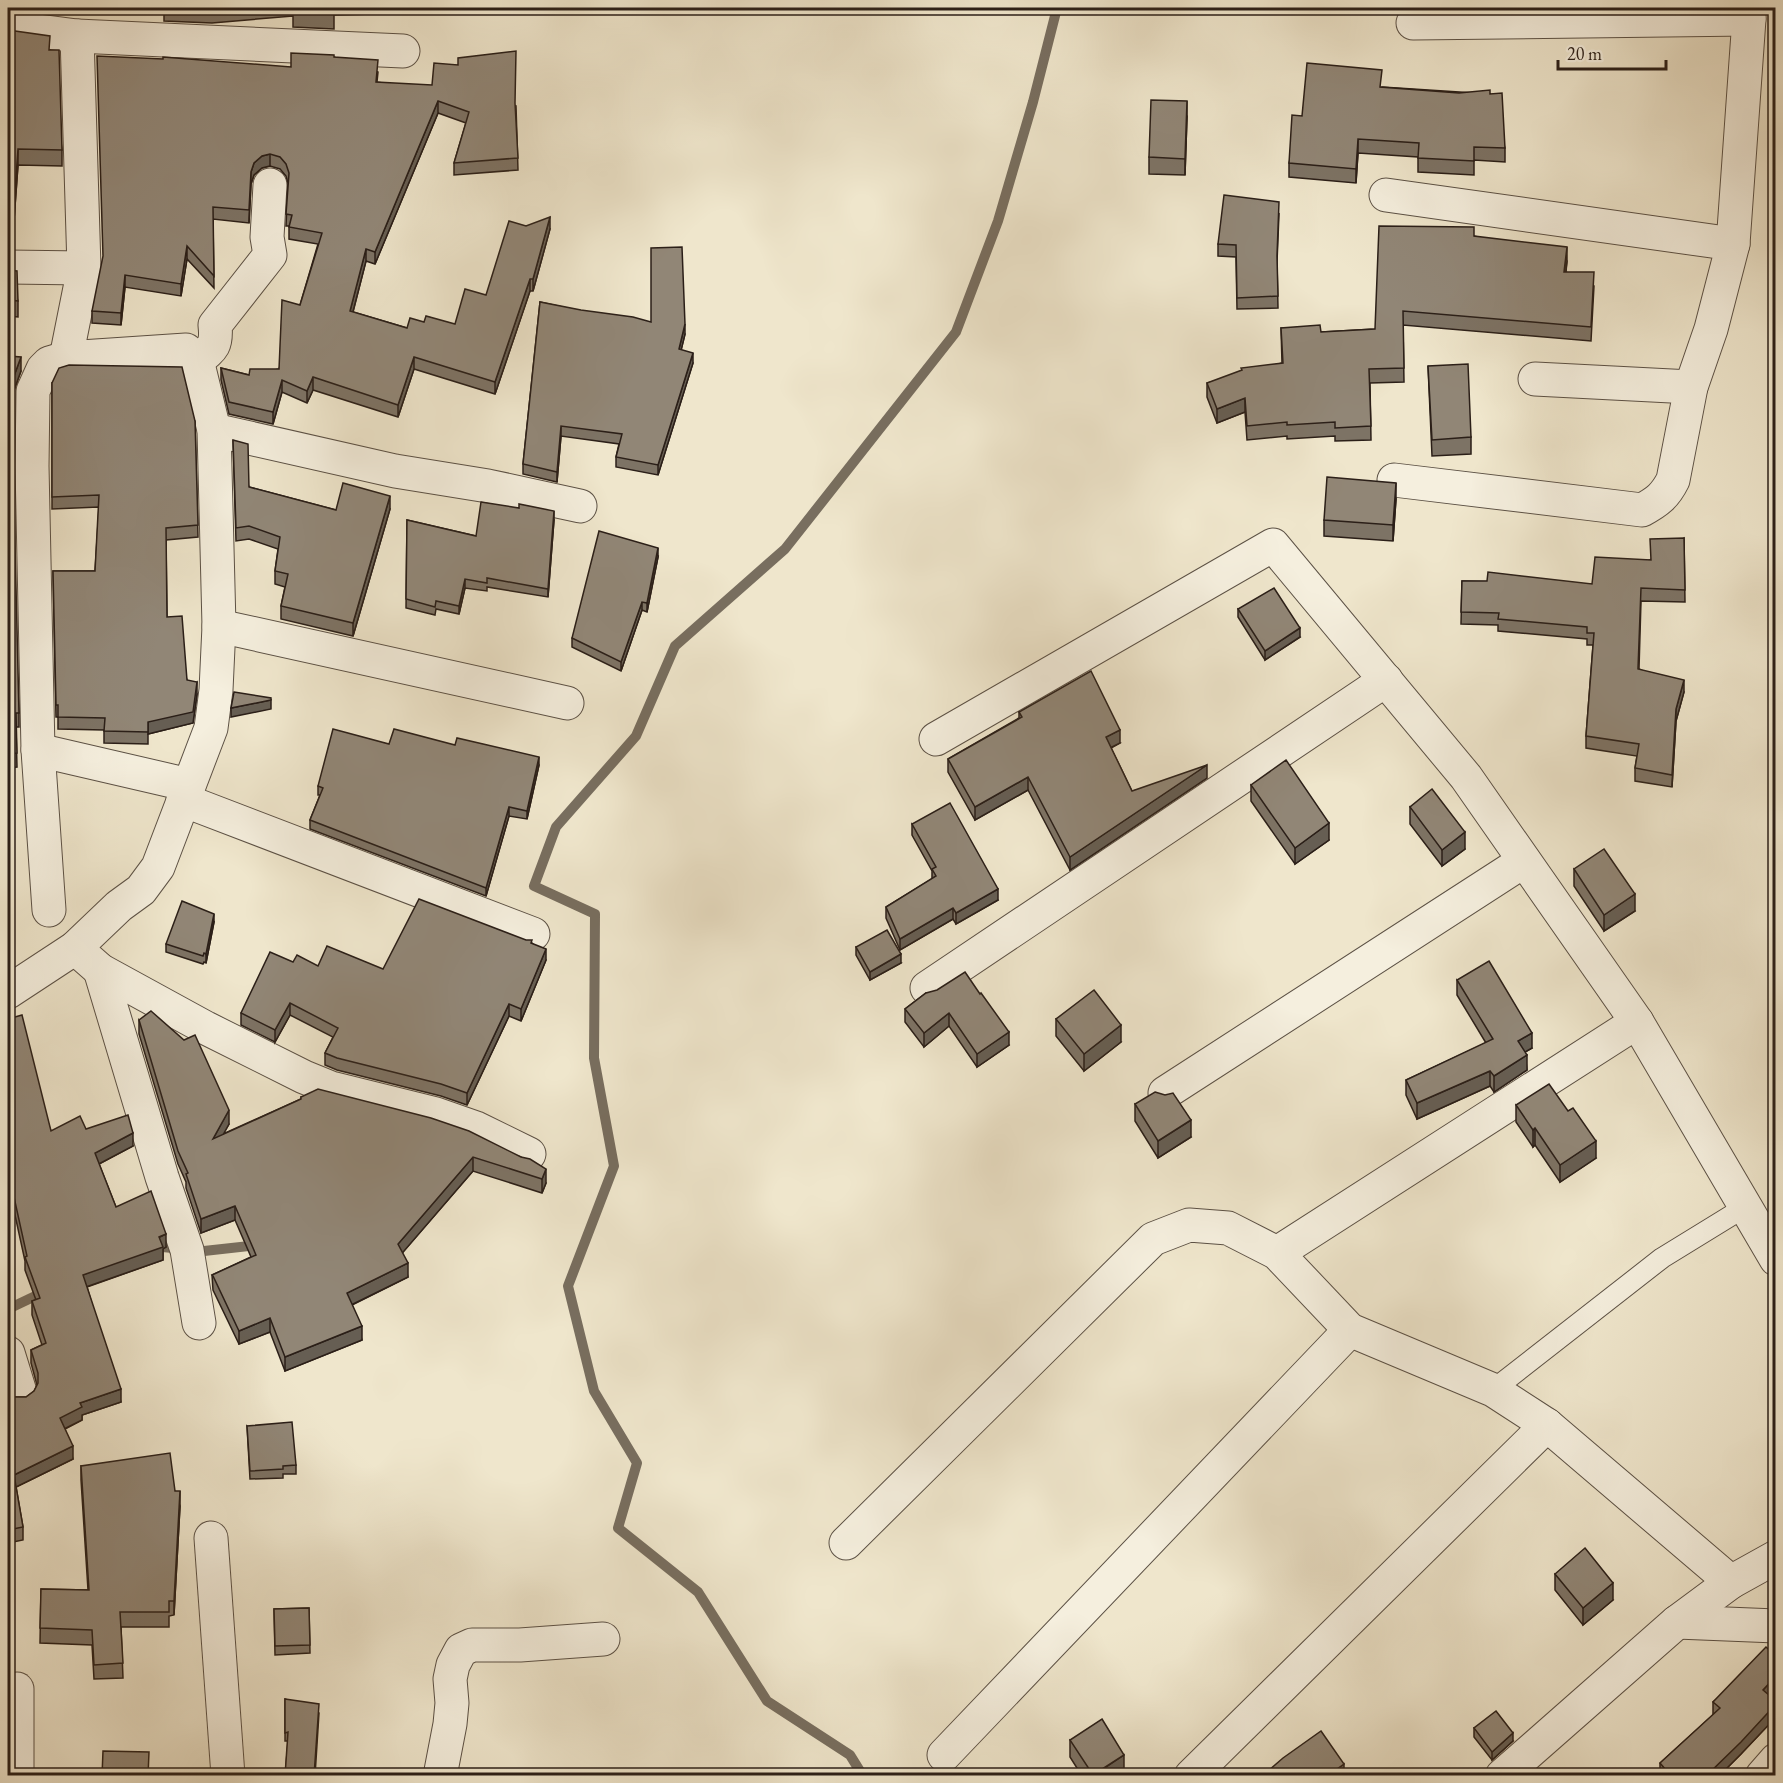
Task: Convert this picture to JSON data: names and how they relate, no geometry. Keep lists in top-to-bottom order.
{
  "scale_bar": "20 m"
}
